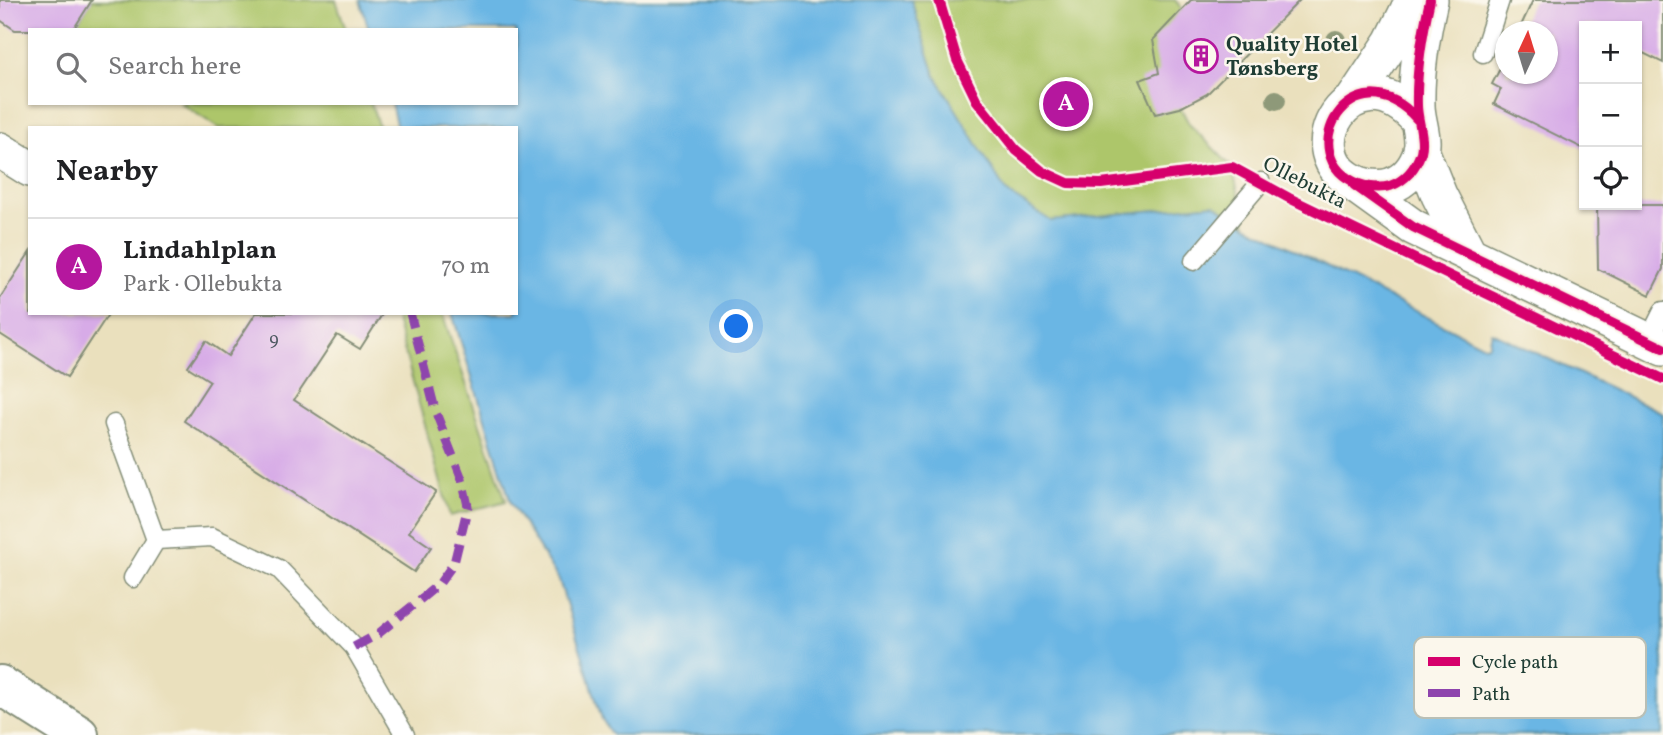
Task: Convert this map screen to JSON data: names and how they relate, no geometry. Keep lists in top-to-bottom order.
{
  "streets": {
    "street": ["Ollebukta"]
  },
  "places": {
    "building": ["Quality Hotel Tønsberg"]
  },
  "house_numbers": ["9"],
  "legend": ["Cycle path", "Path"],
  "north": "top",
  "page": {
    "map_buttons": ["+", "−"],
    "search": "Search here",
    "pins": "A",
    "heading": "Nearby",
    "list": [
      {
        "mark": "A",
        "name": "Lindahlplan",
        "note": "Park · Ollebukta",
        "value": "70 m"
      }
    ]
  }
}
